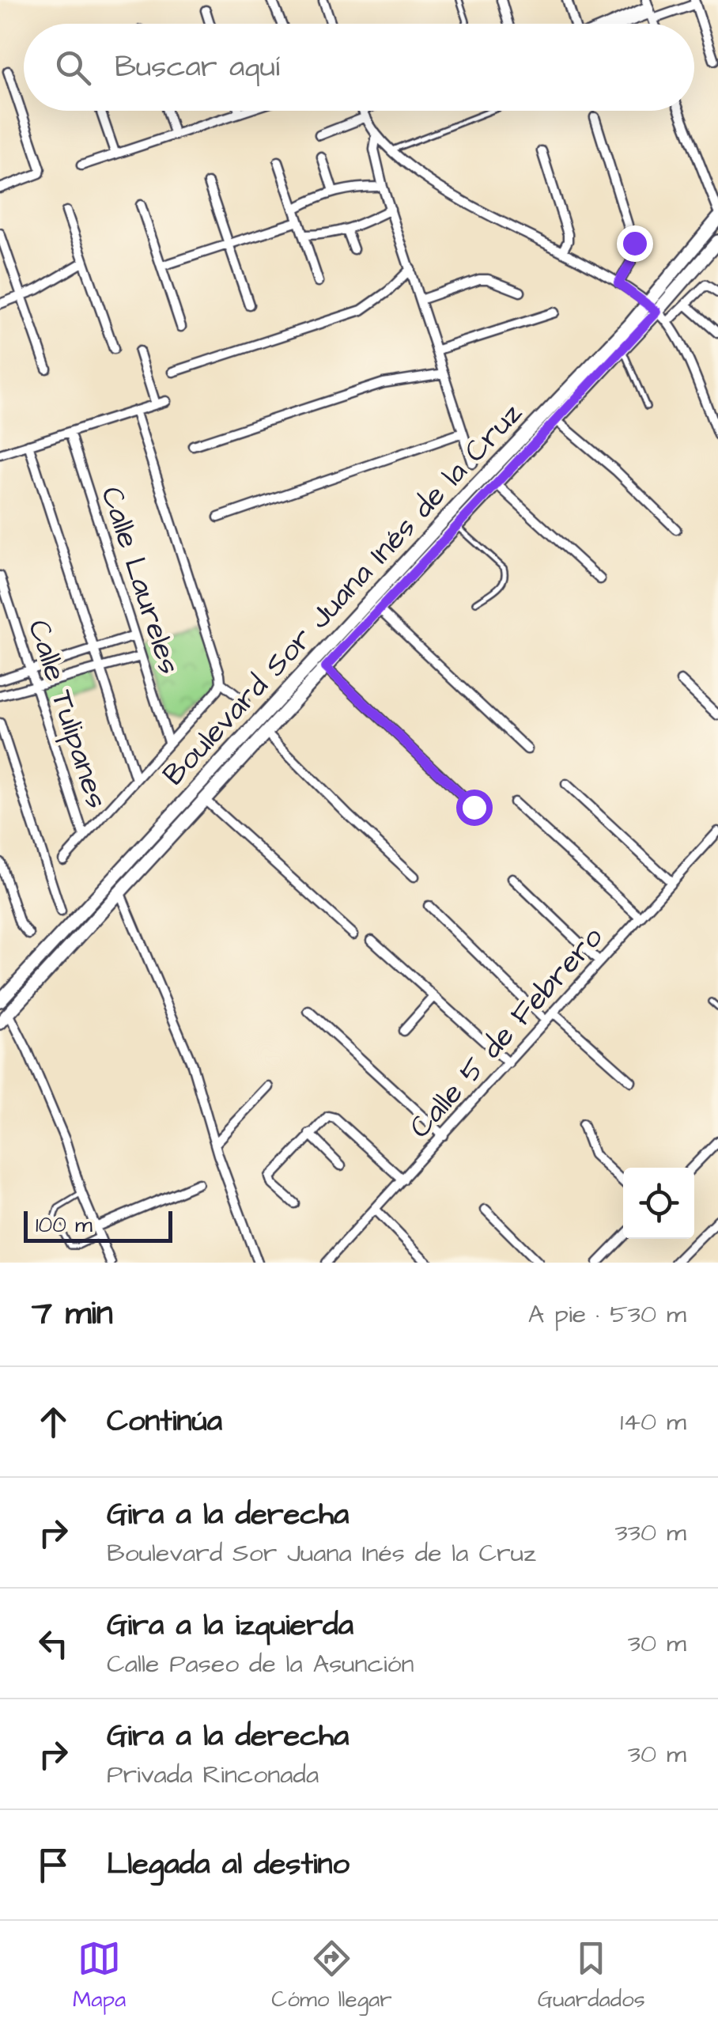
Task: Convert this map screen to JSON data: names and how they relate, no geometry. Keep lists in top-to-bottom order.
{
  "streets": {
    "main road": ["Boulevard Sor Juana Inés de la Cruz"],
    "street": ["Calle Laureles", "Calle Tulipanes", "Calle 5 de Febrero"]
  },
  "crossings": [
    ["Calle Laureles", "Calle Tulipanes"]
  ],
  "scale_bar": "100 m",
  "page": {
    "search": "Buscar aquí",
    "scale": "100 m",
    "heading": ["7 min", "A pie · 530 m"],
    "list": [
      ["Continúa", "140 m"],
      ["Gira a la derecha", "Boulevard Sor Juana Inés de la Cruz", "330 m"],
      ["Gira a la izquierda", "Calle Paseo de la Asunción", "30 m"],
      ["Gira a la derecha", "Privada Rinconada", "30 m"],
      "Llegada al destino"
    ],
    "nav": ["Mapa", "Cómo llegar", "Guardados"]
  }
}
